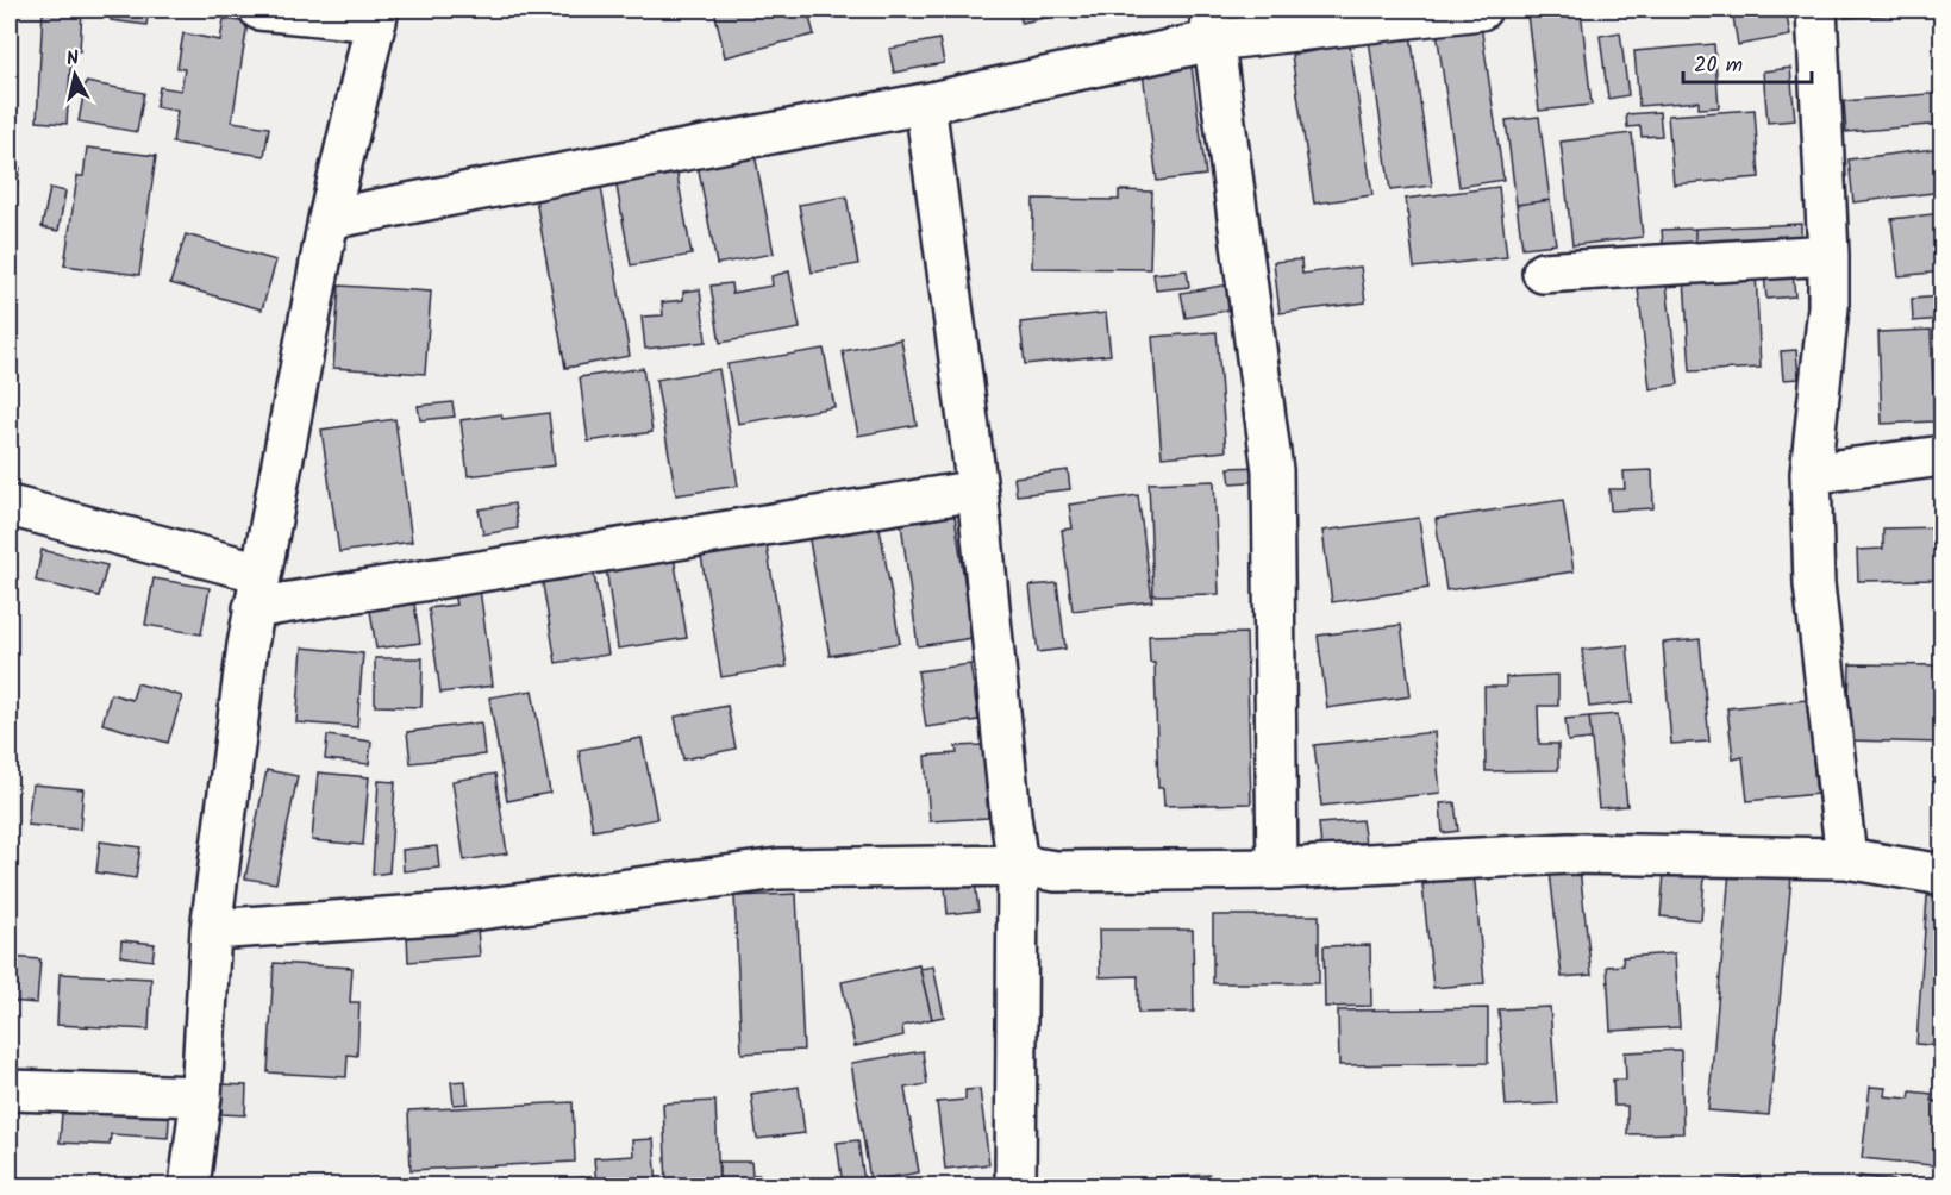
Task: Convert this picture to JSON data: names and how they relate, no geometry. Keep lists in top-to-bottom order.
{
  "scale_bar": "20 m",
  "north": "top"
}
